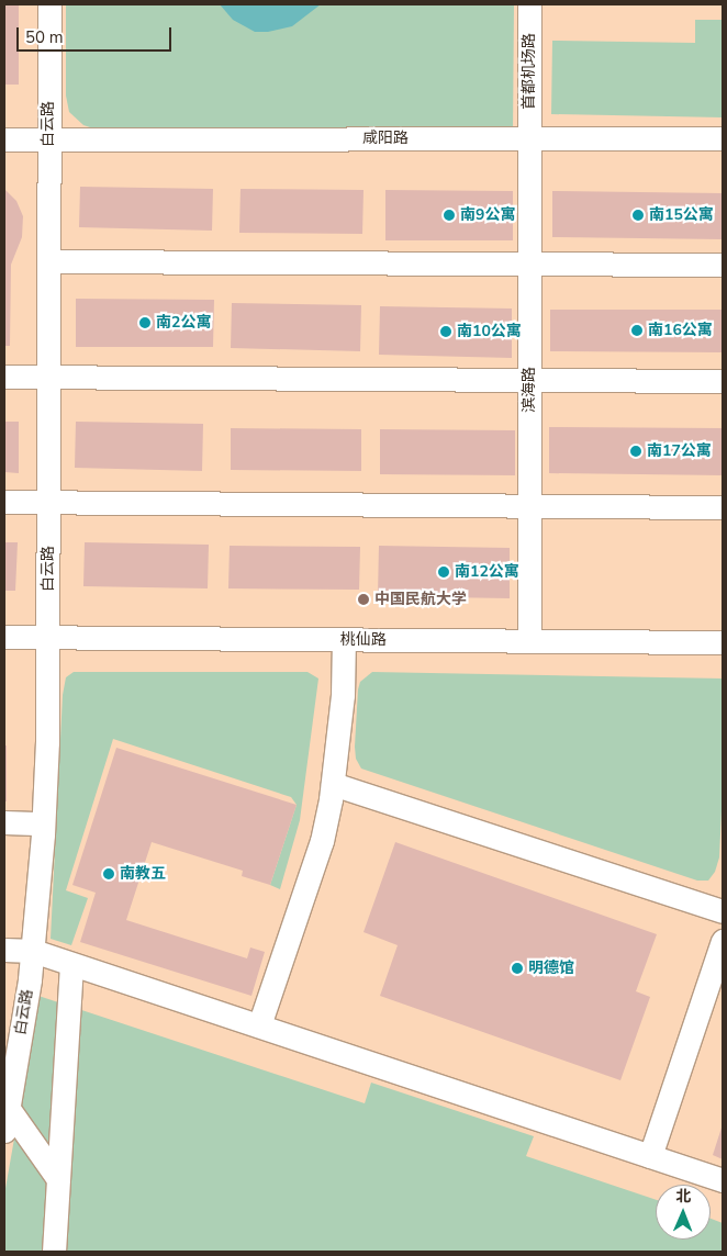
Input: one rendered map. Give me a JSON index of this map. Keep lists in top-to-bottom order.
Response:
{
  "streets": {
    "street": [
      "首都机场路",
      "白云路",
      "咸阳路",
      "滨海路",
      "桃仙路"
    ]
  },
  "crossings": [
    ["首都机场路", "咸阳路"],
    ["首都机场路", "滨海路"],
    ["白云路", "咸阳路"],
    ["白云路", "桃仙路"],
    ["咸阳路", "滨海路"],
    ["滨海路", "桃仙路"]
  ],
  "places": [
    "南9公寓",
    "南15公寓",
    "南2公寓",
    "南16公寓",
    "南10公寓",
    "南17公寓",
    "南12公寓",
    "中国民航大学",
    "南教五",
    "明德馆"
  ],
  "scale_bar": "50 m",
  "north": "top"
}
